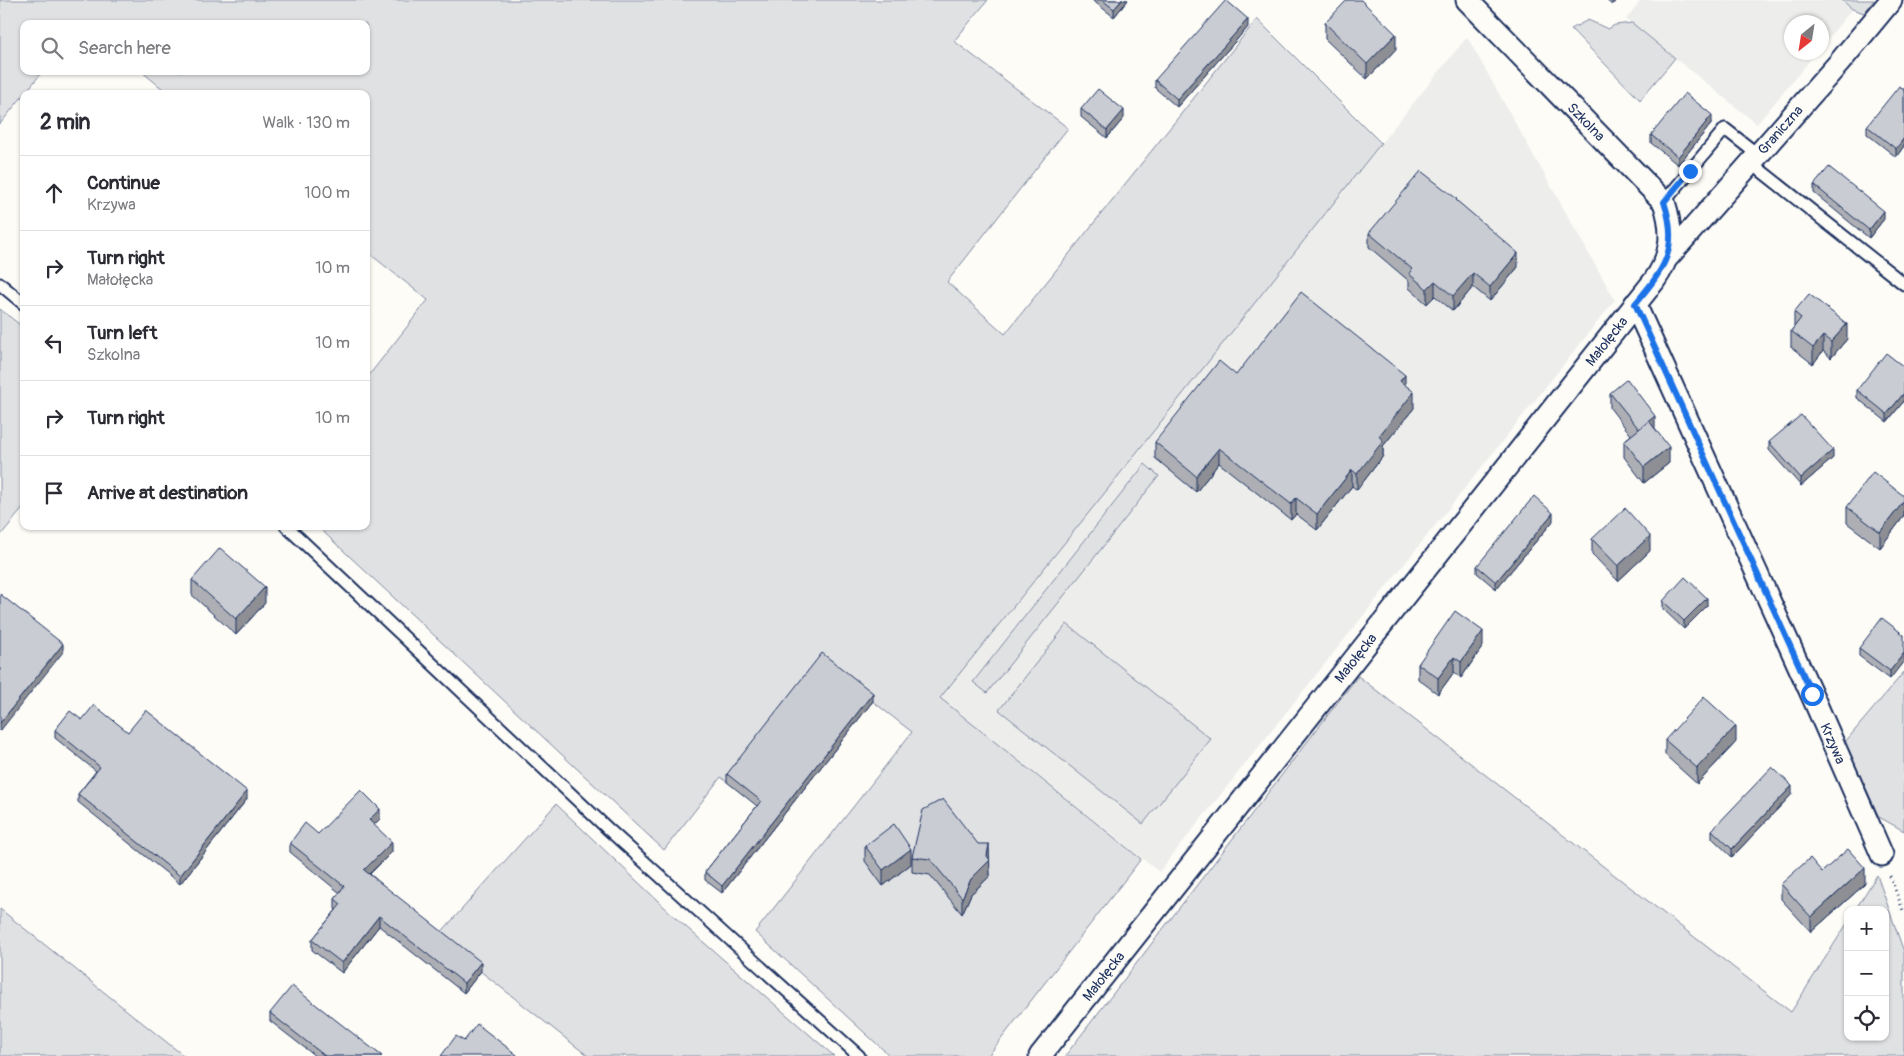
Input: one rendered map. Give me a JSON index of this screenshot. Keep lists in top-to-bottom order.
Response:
{
  "streets": {
    "street": [
      "Szkolna",
      "Graniczna",
      "Małołęcka",
      "Krzywa"
    ]
  },
  "crossings": [
    ["Graniczna", "Małołęcka"],
    ["Małołęcka", "Krzywa"]
  ],
  "north": "bottom left",
  "page": {
    "search": "Search here",
    "heading": ["2 min", "Walk · 130 m"],
    "list": [
      ["Continue", "Krzywa", "100 m"],
      ["Turn right", "Małołęcka", "10 m"],
      ["Turn left", "Szkolna", "10 m"],
      ["Turn right", "10 m"],
      "Arrive at destination"
    ],
    "map_buttons": ["+", "−"]
  }
}
